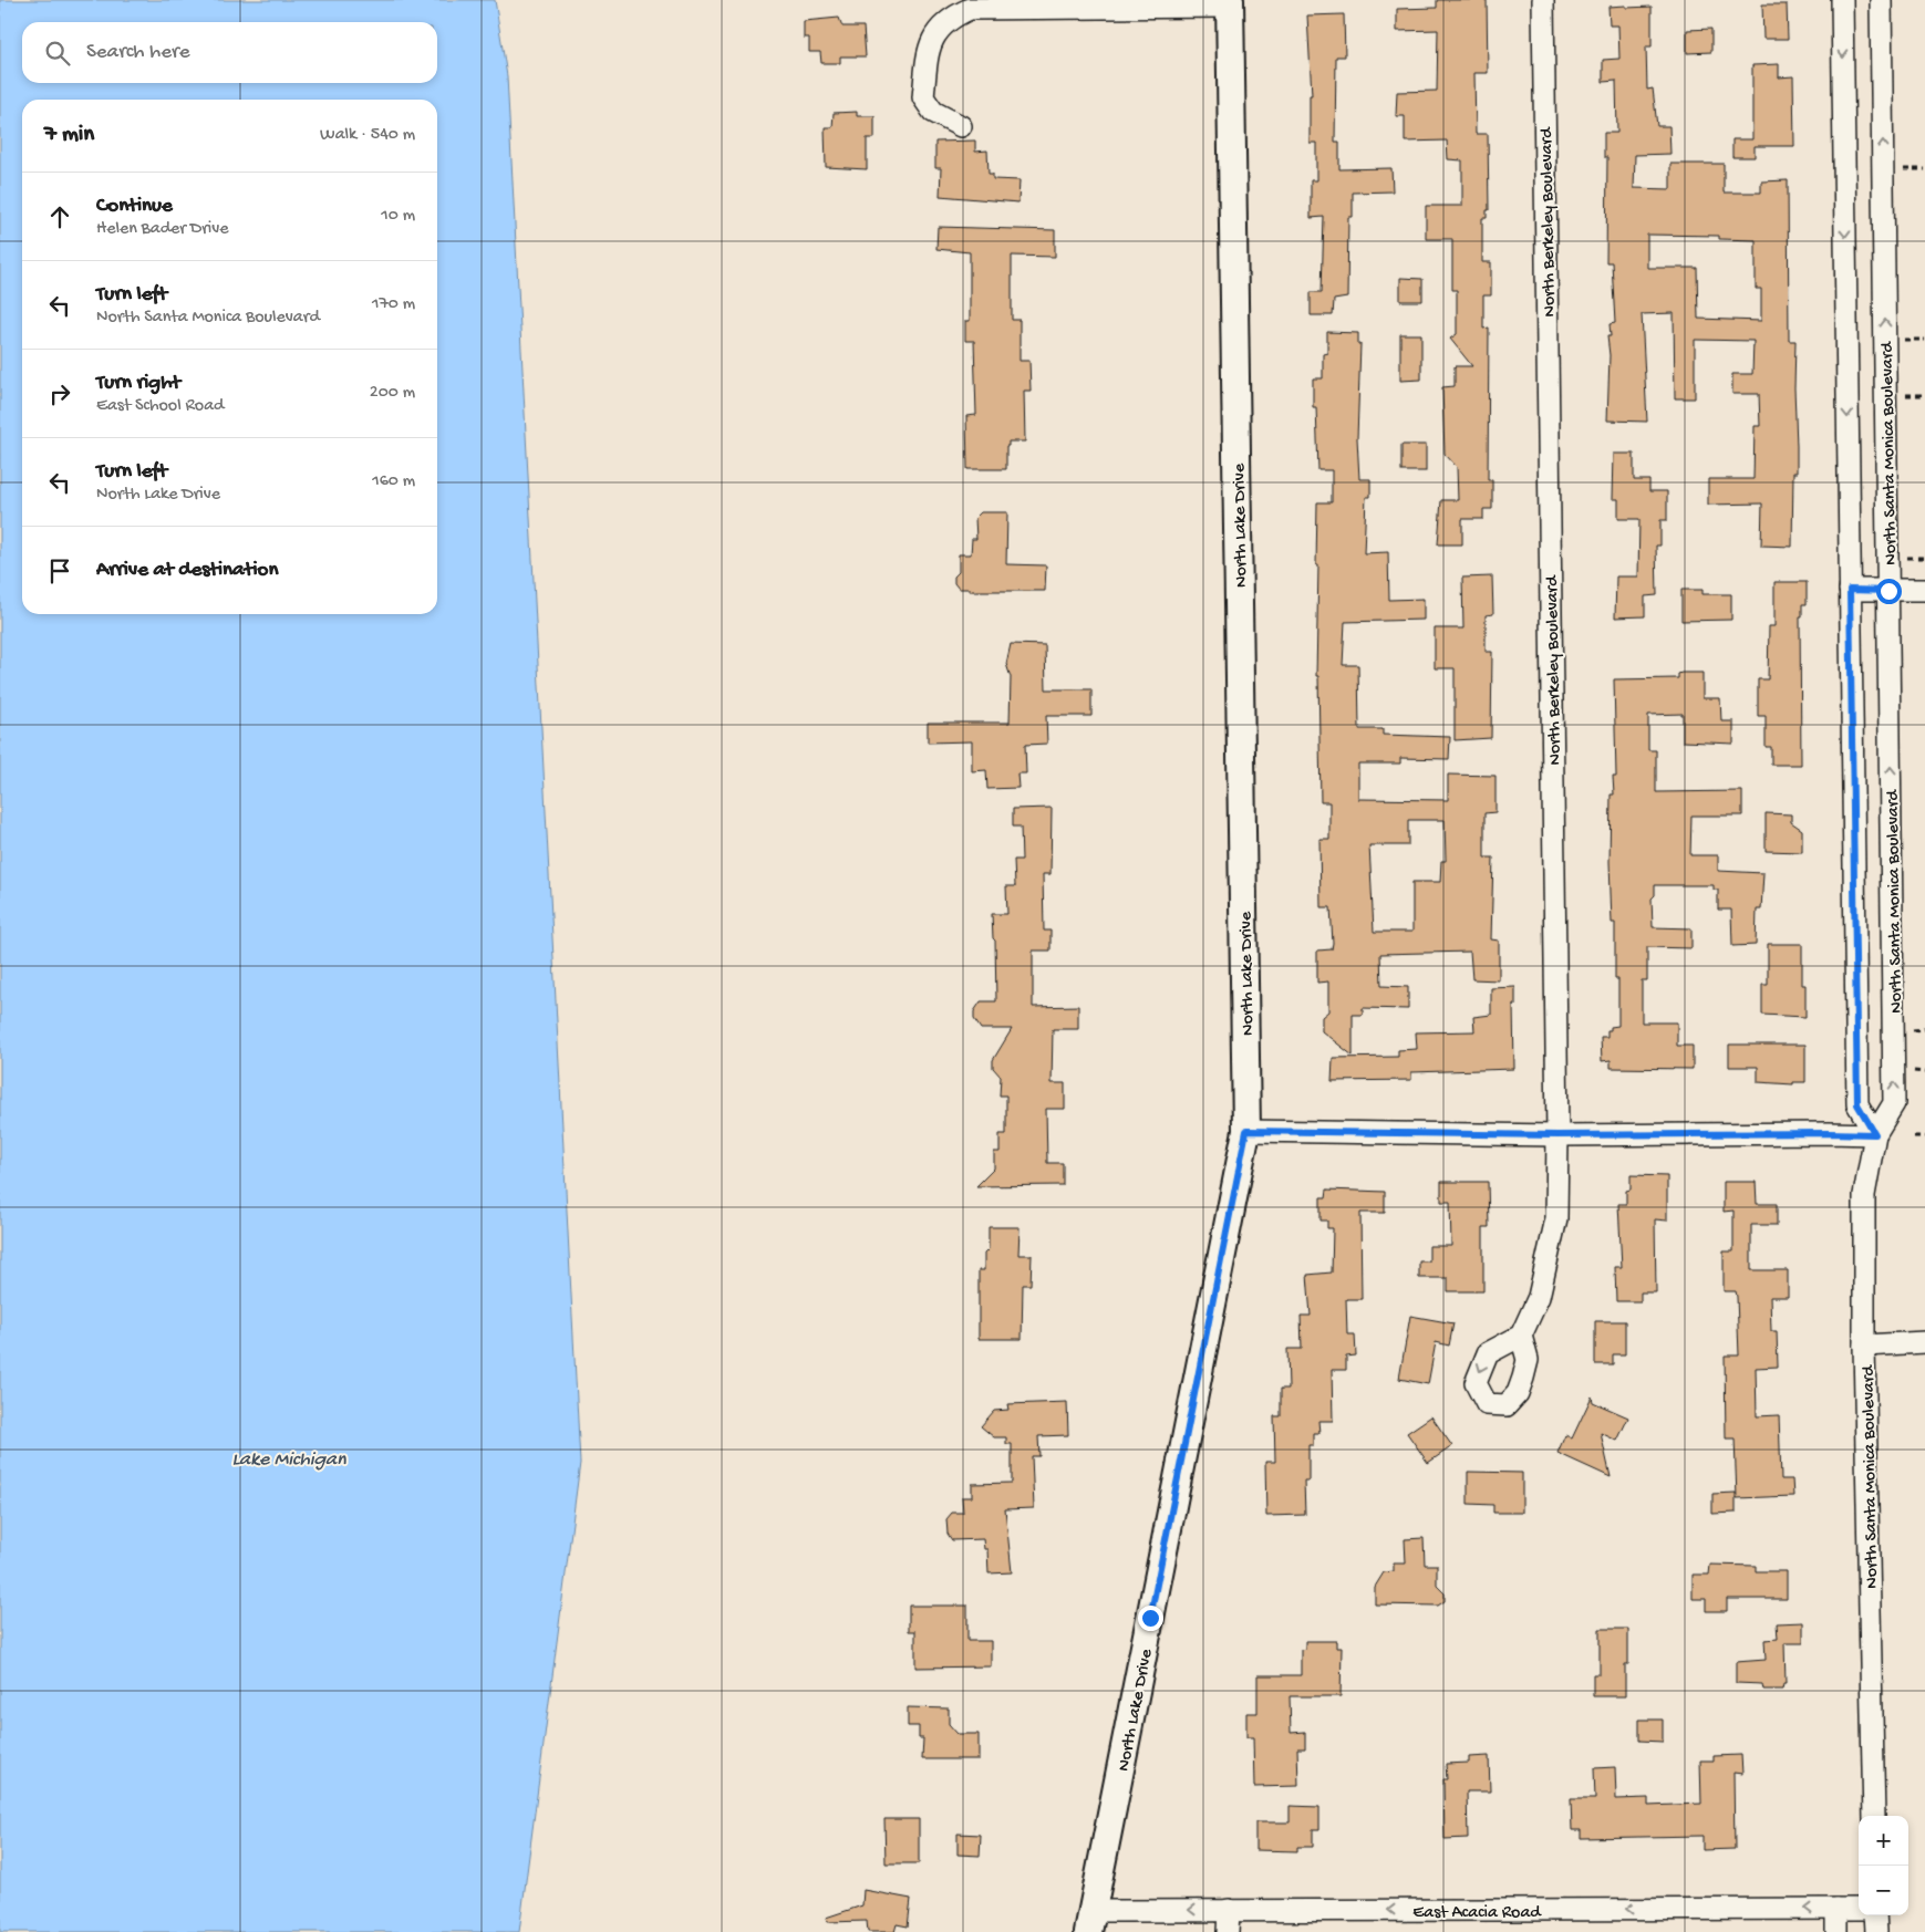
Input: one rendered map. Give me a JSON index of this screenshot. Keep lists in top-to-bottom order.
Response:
{
  "streets": {
    "main road": ["North Lake Drive"],
    "street": ["North Berkeley Boulevard", "North Santa Monica Boulevard", "East Acacia Road"]
  },
  "crossings": [
    ["North Lake Drive", "East Acacia Road"]
  ],
  "one_way": ["East Acacia Road"],
  "water": ["Lake Michigan"],
  "page": {
    "search": "Search here",
    "heading": ["7 min", "Walk · 540 m"],
    "list": [
      ["Continue", "Helen Bader Drive", "10 m"],
      ["Turn left", "North Santa Monica Boulevard", "170 m"],
      ["Turn right", "East School Road", "200 m"],
      ["Turn left", "North Lake Drive", "160 m"],
      "Arrive at destination"
    ],
    "map_buttons": ["+", "−"]
  }
}
